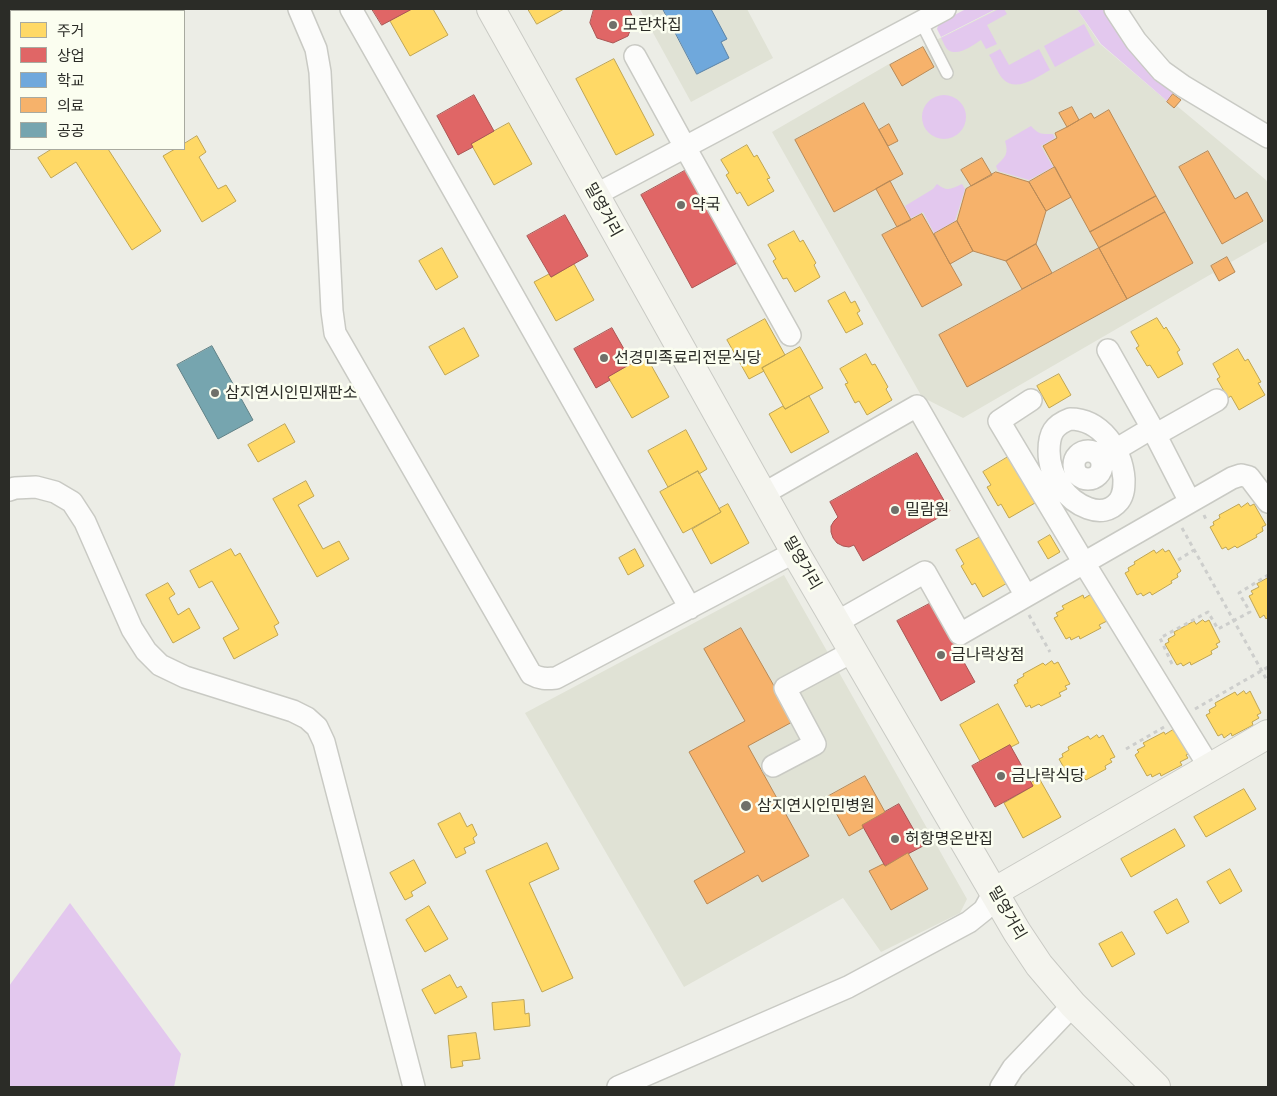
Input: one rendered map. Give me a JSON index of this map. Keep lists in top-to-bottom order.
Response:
{
  "streets": {
    "main road": ["밀영거리"]
  },
  "places": [
    "모란차집",
    "약국",
    "선경민족료리전문식당",
    "삼지연시인민재판소",
    "밀람원",
    "금나락상점",
    "금나락식당",
    "삼지연시인민병원",
    "허항명온반집"
  ],
  "legend": [
    "주거",
    "상업",
    "학교",
    "의료",
    "공공"
  ]
}
